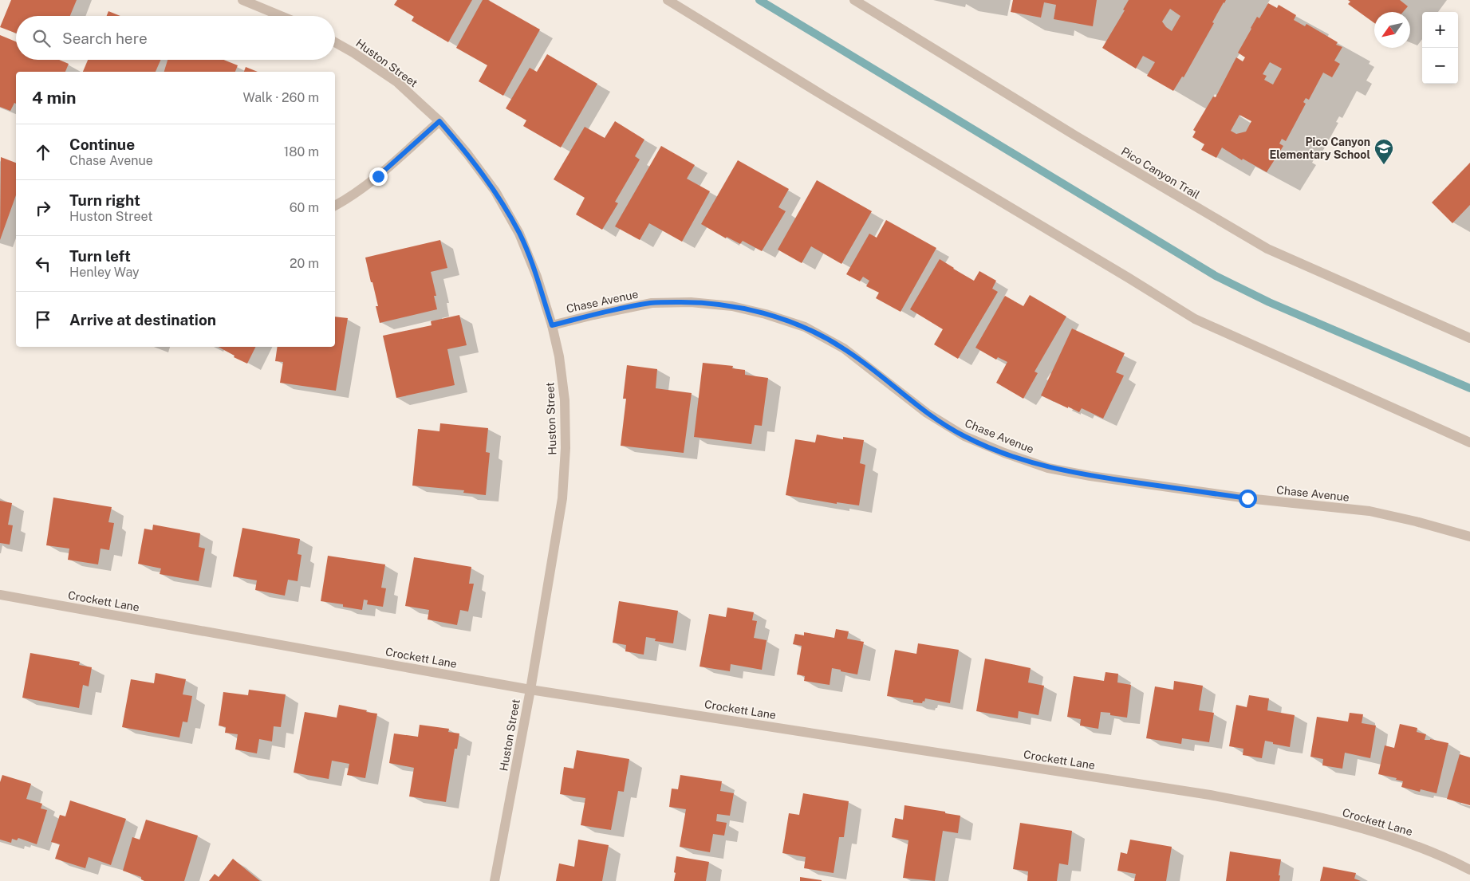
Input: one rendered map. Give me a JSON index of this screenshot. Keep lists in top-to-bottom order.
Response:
{
  "streets": {
    "street": [
      "Huston Street",
      "Pico Canyon Trail",
      "Chase Avenue",
      "Crockett Lane"
    ]
  },
  "crossings": [
    ["Huston Street", "Chase Avenue"],
    ["Huston Street", "Crockett Lane"]
  ],
  "places": {
    "school or university": ["Pico Canyon Elementary School"]
  },
  "north": "bottom left",
  "page": {
    "map_buttons": ["+", "−"],
    "search": "Search here",
    "heading": ["4 min", "Walk · 260 m"],
    "list": [
      ["Continue", "Chase Avenue", "180 m"],
      ["Turn right", "Huston Street", "60 m"],
      ["Turn left", "Henley Way", "20 m"],
      "Arrive at destination"
    ]
  }
}
